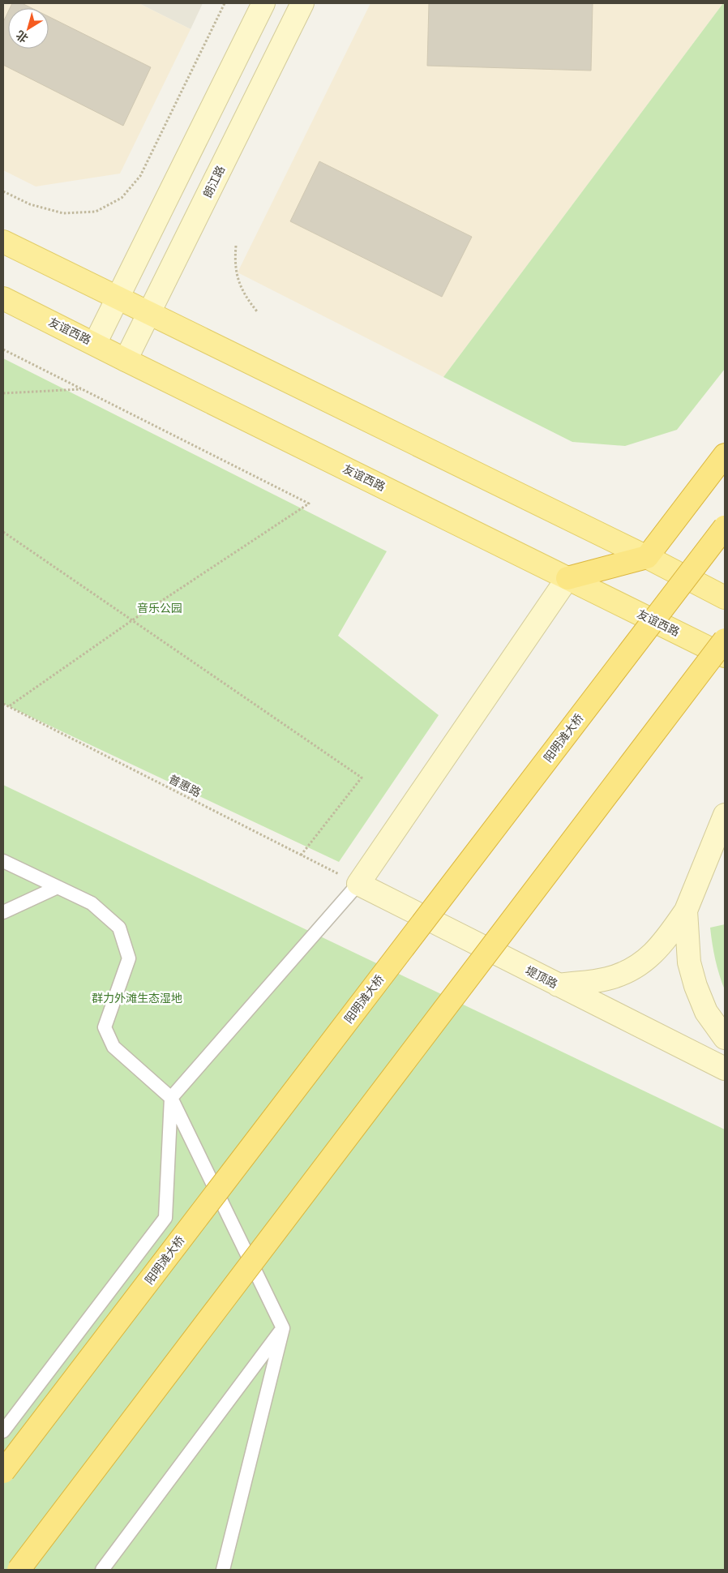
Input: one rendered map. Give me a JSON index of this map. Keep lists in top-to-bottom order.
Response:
{
  "streets": {
    "highway": ["阳明滩大桥"],
    "main road": ["朗江路", "友谊西路", "堤顶路"],
    "path": ["普惠路"]
  },
  "crossings": [
    ["朗江路", "友谊西路"],
    ["普惠路", "堤顶路"]
  ],
  "parks": ["音乐公园", "群力外滩生态湿地"],
  "north": "bottom left"
}
